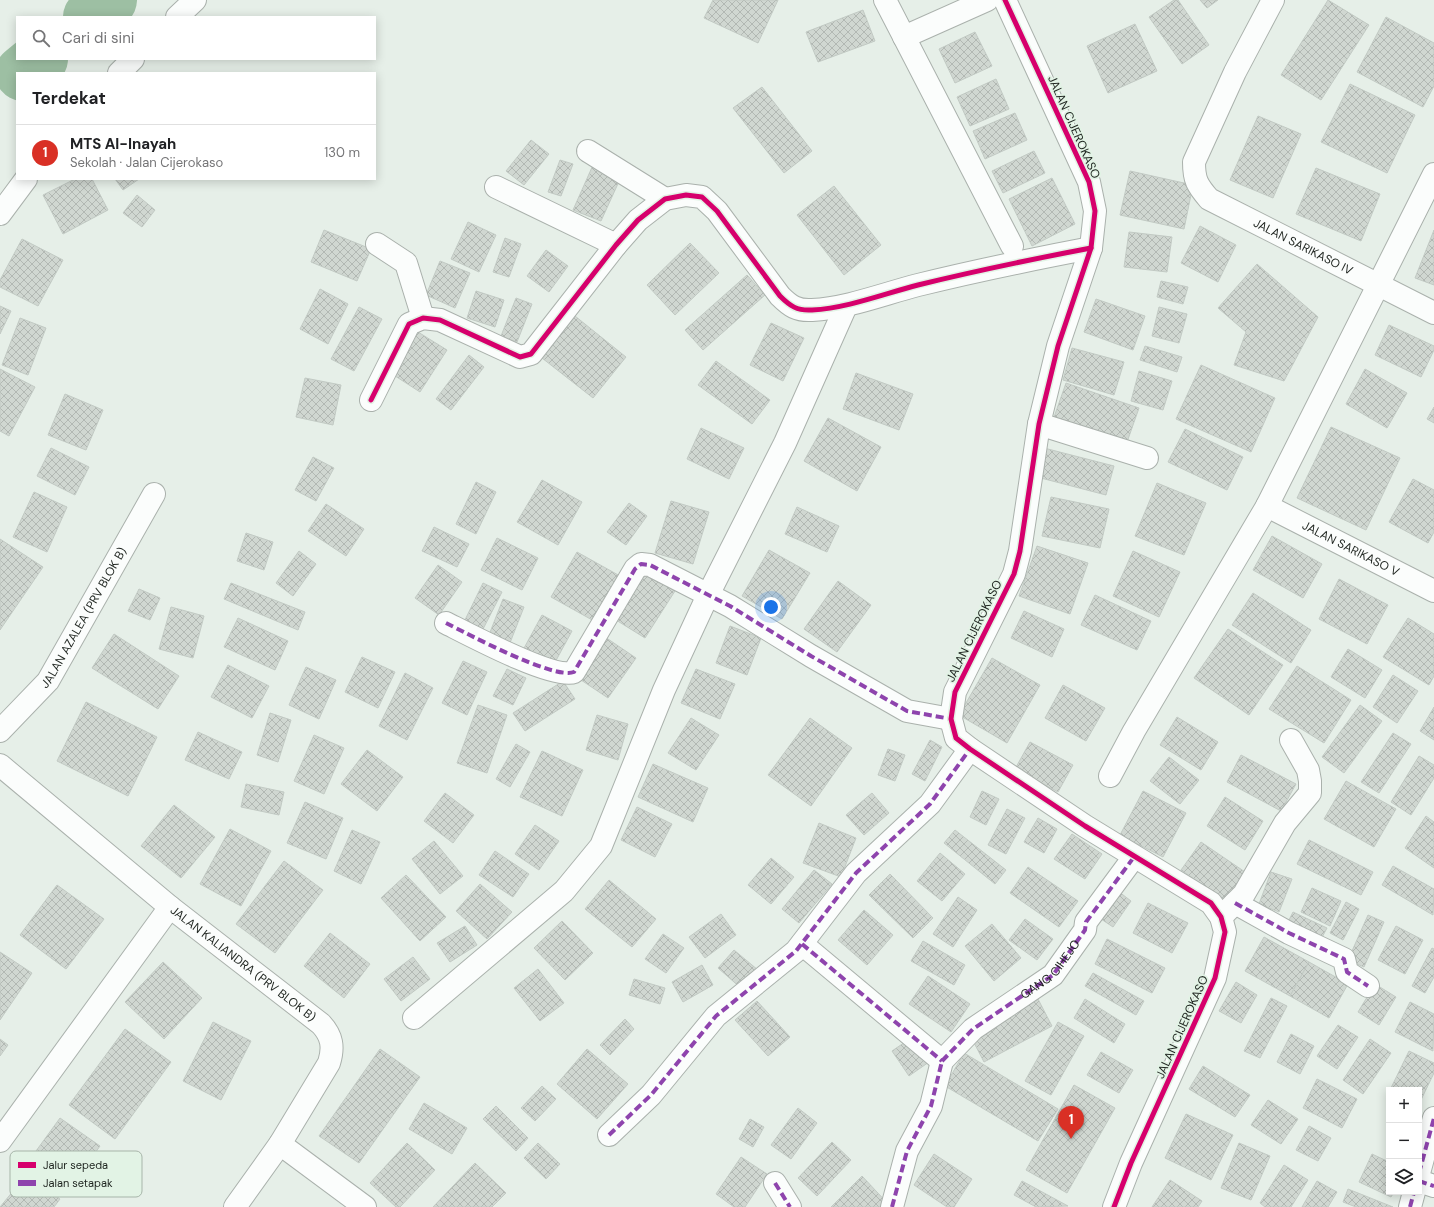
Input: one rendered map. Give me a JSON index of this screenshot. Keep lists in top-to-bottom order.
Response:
{
  "streets": {
    "street": [
      "JALAN CIJEROKASO",
      "JALAN SARIKASO IV",
      "JALAN SARIKASO V",
      "JALAN AZALEA (PRV BLOK B)",
      "JALAN KALIANDRA (PRV BLOK B)",
      "GANG CIHEJO"
    ]
  },
  "crossings": [
    ["JALAN CIJEROKASO", "GANG CIHEJO"]
  ],
  "legend": ["Jalur sepeda", "Jalan setapak"],
  "page": {
    "search": "Cari di sini",
    "heading": "Terdekat",
    "list": [
      {
        "mark": "1",
        "name": "MTS Al-Inayah",
        "note": "Sekolah · Jalan Cijerokaso",
        "value": "130 m"
      }
    ],
    "map_buttons": ["+", "−"],
    "pins": "1"
  }
}
